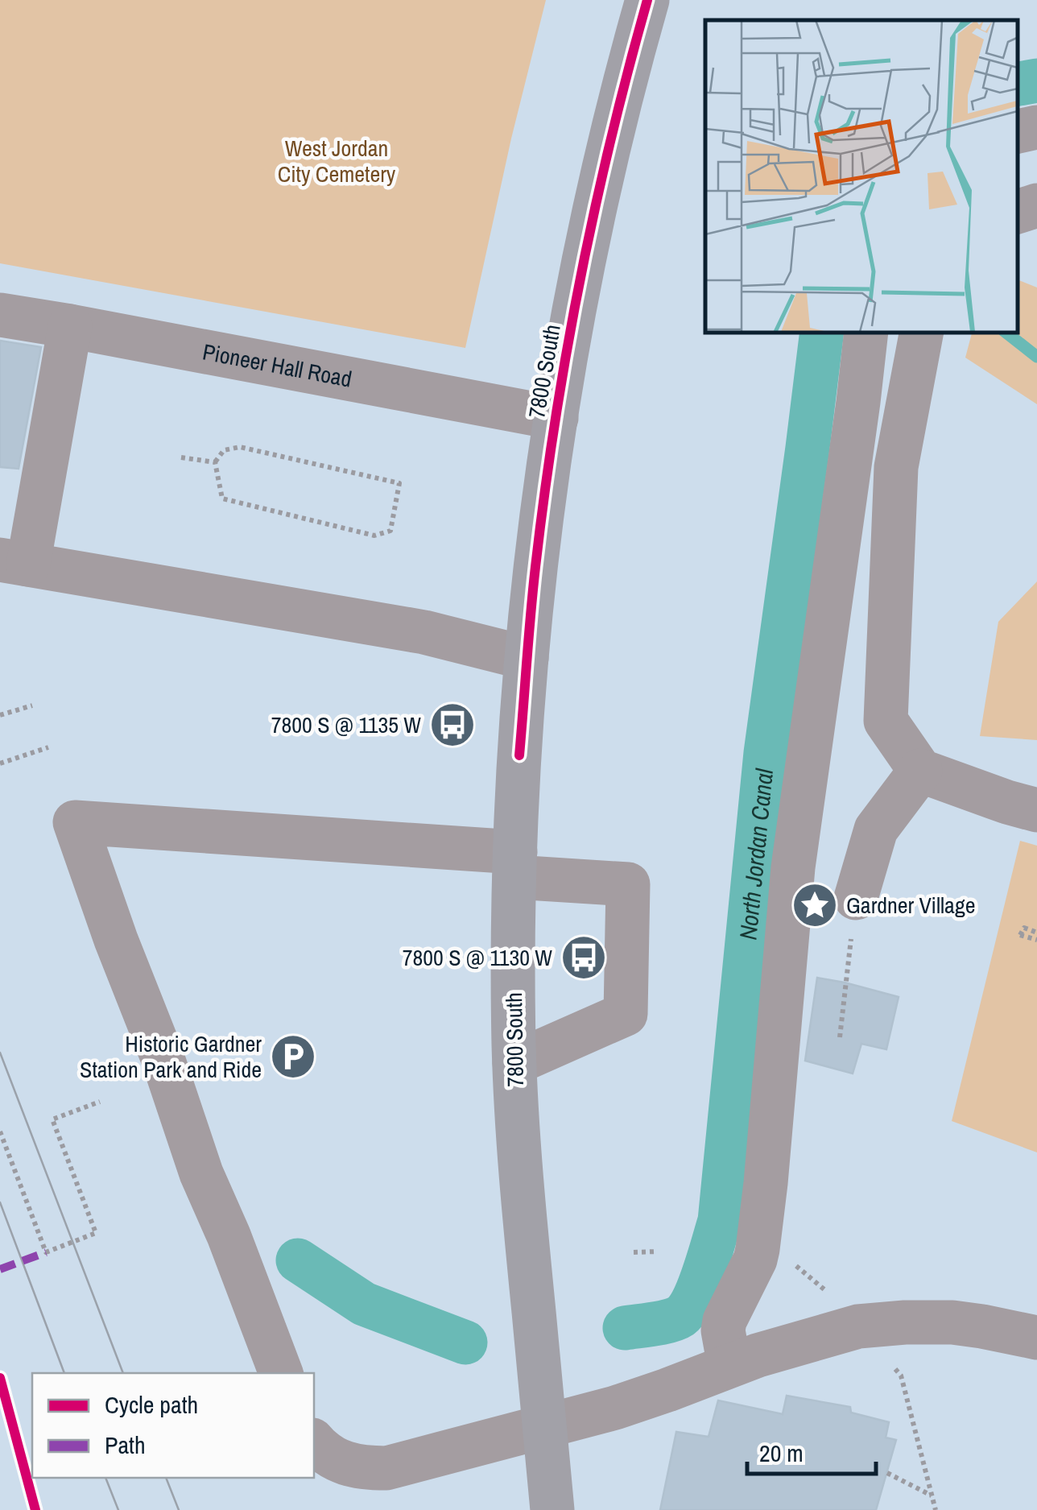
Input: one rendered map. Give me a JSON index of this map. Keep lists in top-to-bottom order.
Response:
{
  "streets": {
    "main road": ["7800 South"],
    "lane": ["Pioneer Hall Road"]
  },
  "crossings": [
    ["Pioneer Hall Road", "7800 South"]
  ],
  "water": ["North Jordan Canal"],
  "parks": ["West Jordan City Cemetery"],
  "places": {
    "bus stop": ["7800 S @ 1135 W", "7800 S @ 1130 W"],
    "place": ["Gardner Village"],
    "parking": ["Historic Gardner Station Park and Ride"]
  },
  "legend": ["Cycle path", "Path"],
  "scale_bar": "20 m"
}
